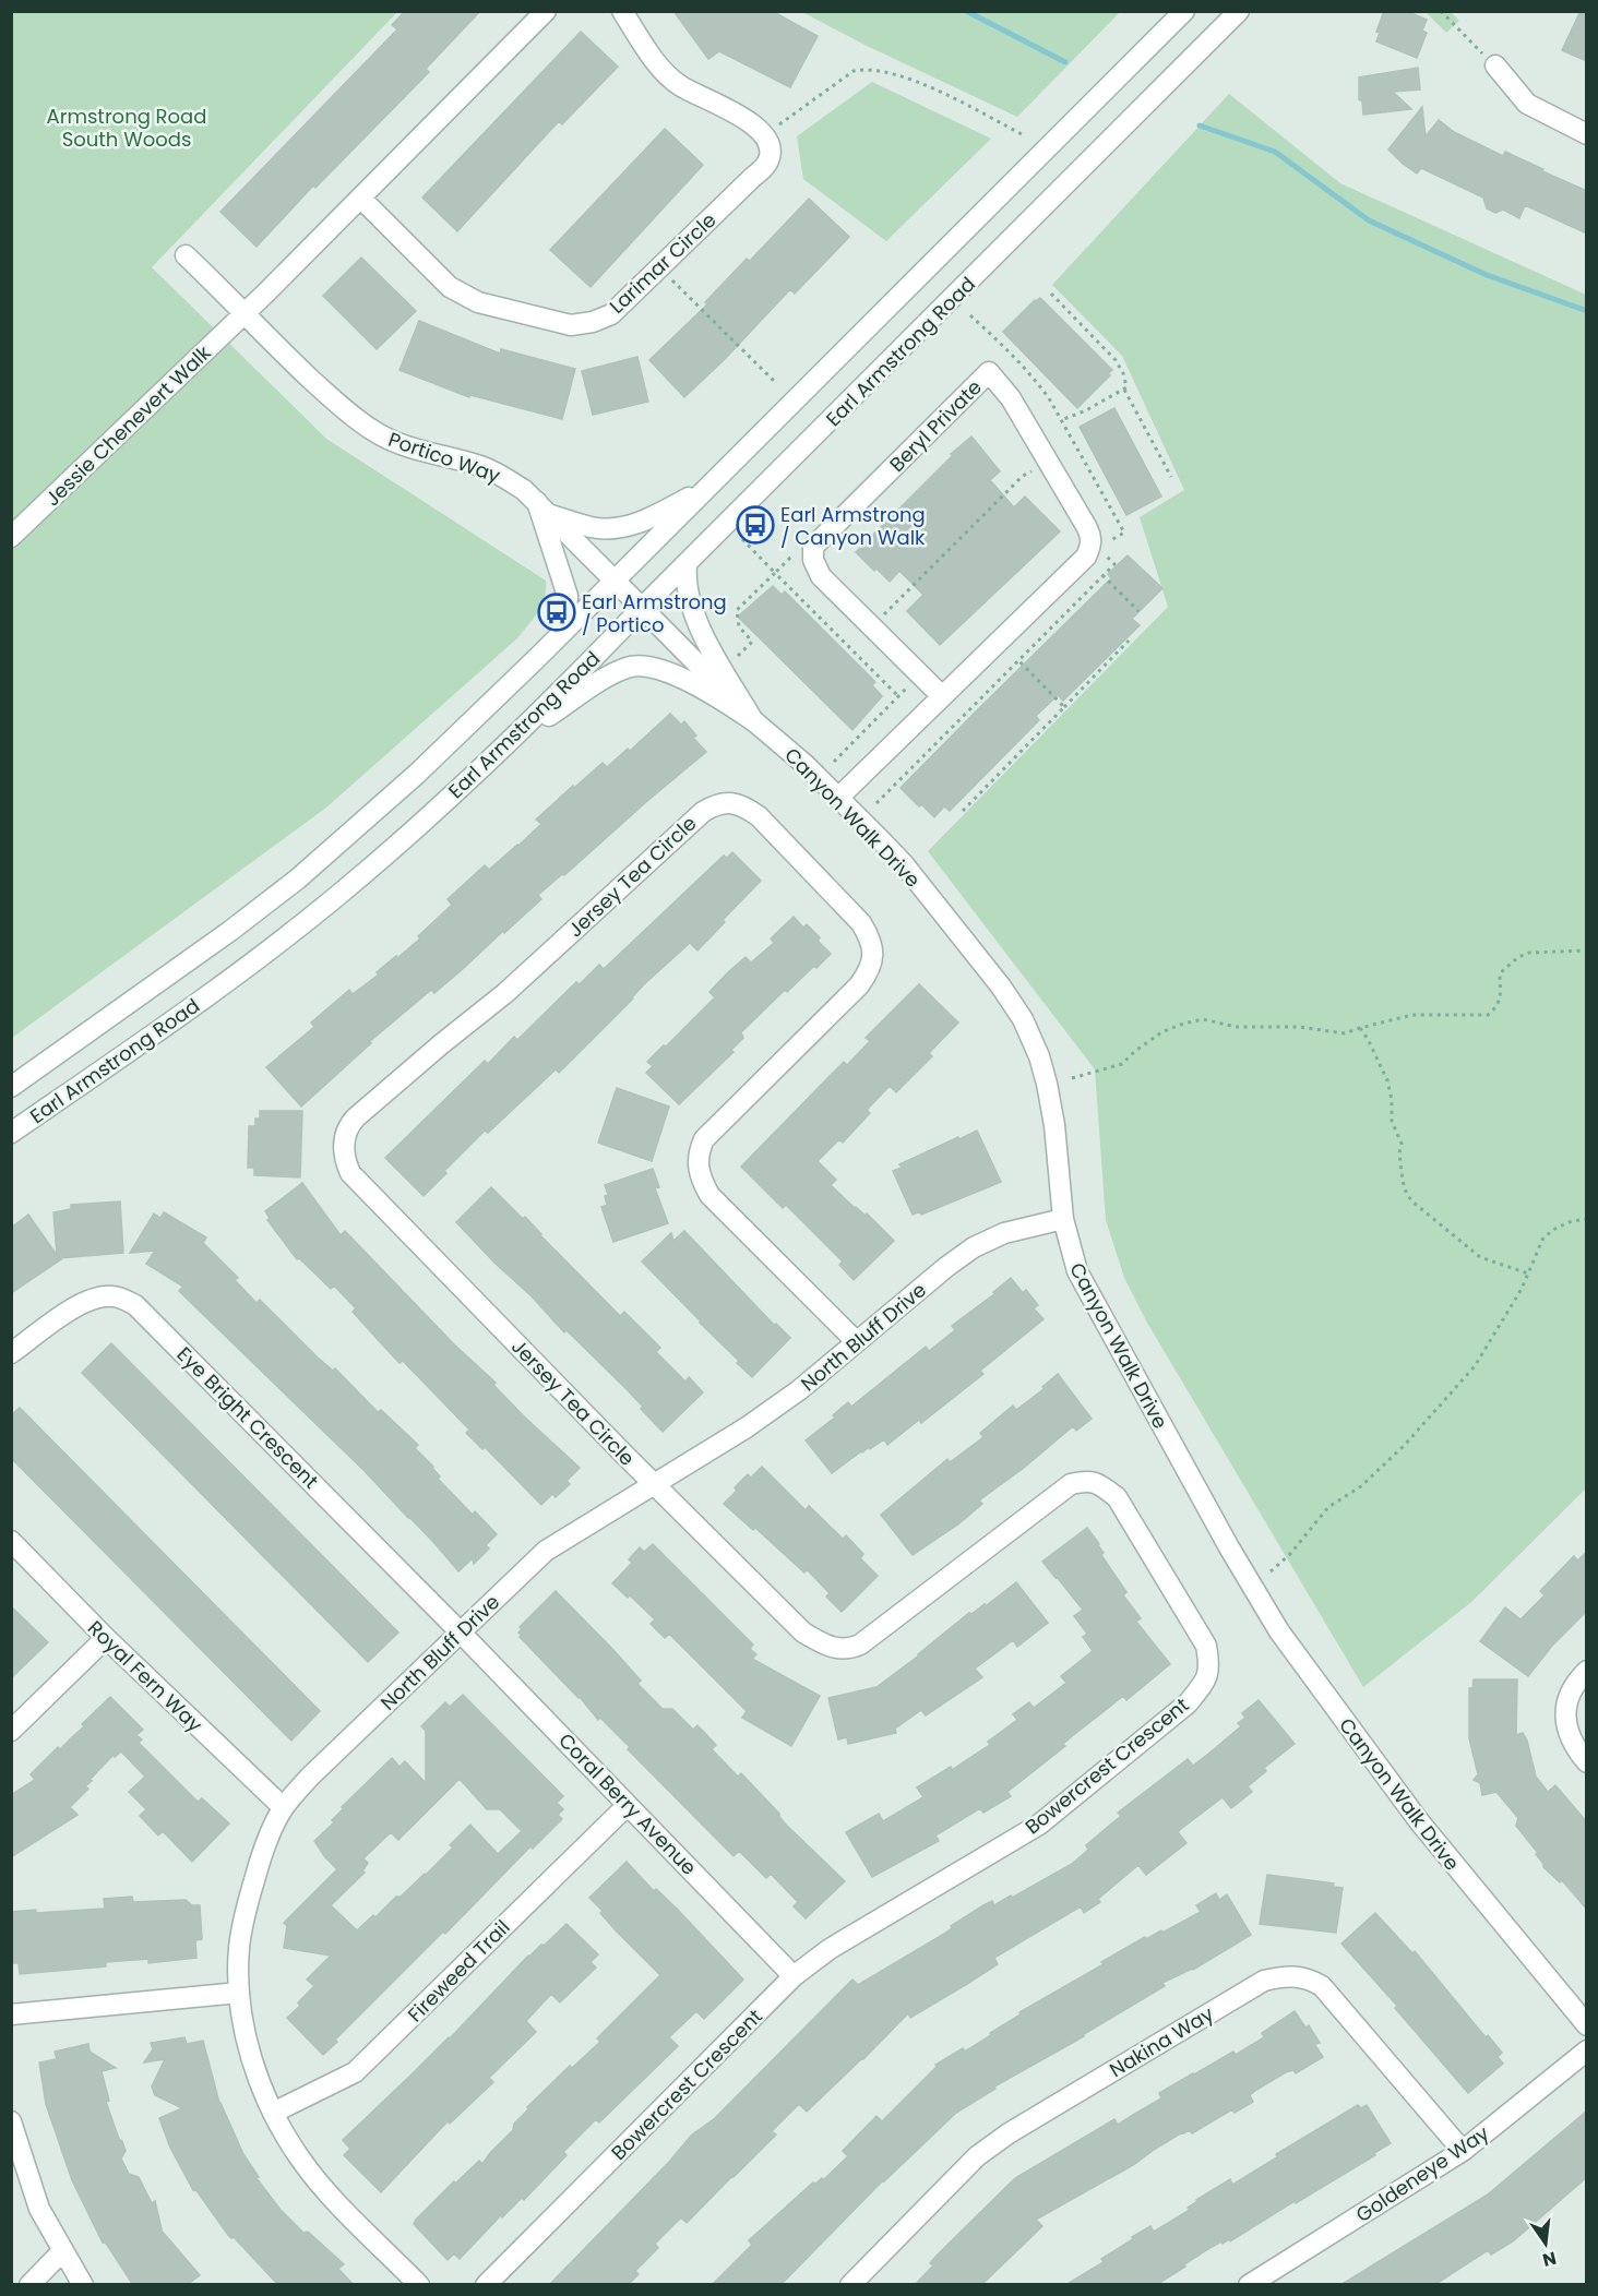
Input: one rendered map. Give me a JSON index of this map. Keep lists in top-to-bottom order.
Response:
{
  "streets": {
    "street": [
      "Larimar Circle",
      "Earl Armstrong Road",
      "Jessie Chenevert Walk",
      "Beryl Private",
      "Portico Way",
      "Canyon Walk Drive",
      "Jersey Tea Circle",
      "North Bluff Drive",
      "Eye Bright Crescent",
      "Royal Fern Way",
      "Bowercrest Crescent",
      "Coral Berry Avenue",
      "Fireweed Trail",
      "Nakina Way",
      "Goldeneye Way"
    ]
  },
  "crossings": [
    ["Earl Armstrong Road", "Portico Way"],
    ["Earl Armstrong Road", "Canyon Walk Drive"],
    ["Jessie Chenevert Walk", "Portico Way"],
    ["Portico Way", "Canyon Walk Drive"],
    ["Canyon Walk Drive", "North Bluff Drive"],
    ["Jersey Tea Circle", "North Bluff Drive"],
    ["Jersey Tea Circle", "Bowercrest Crescent"],
    ["North Bluff Drive", "Eye Bright Crescent"],
    ["North Bluff Drive", "Royal Fern Way"],
    ["North Bluff Drive", "Bowercrest Crescent"],
    ["North Bluff Drive", "Coral Berry Avenue"],
    ["North Bluff Drive", "Fireweed Trail"],
    ["Eye Bright Crescent", "Coral Berry Avenue"],
    ["Bowercrest Crescent", "Coral Berry Avenue"],
    ["Coral Berry Avenue", "Fireweed Trail"],
    ["Nakina Way", "Goldeneye Way"]
  ],
  "parks": ["Armstrong Road South Woods"],
  "places": {
    "bus stop": ["Earl Armstrong / Canyon Walk", "Earl Armstrong / Portico"]
  },
  "north": "bottom"
}
